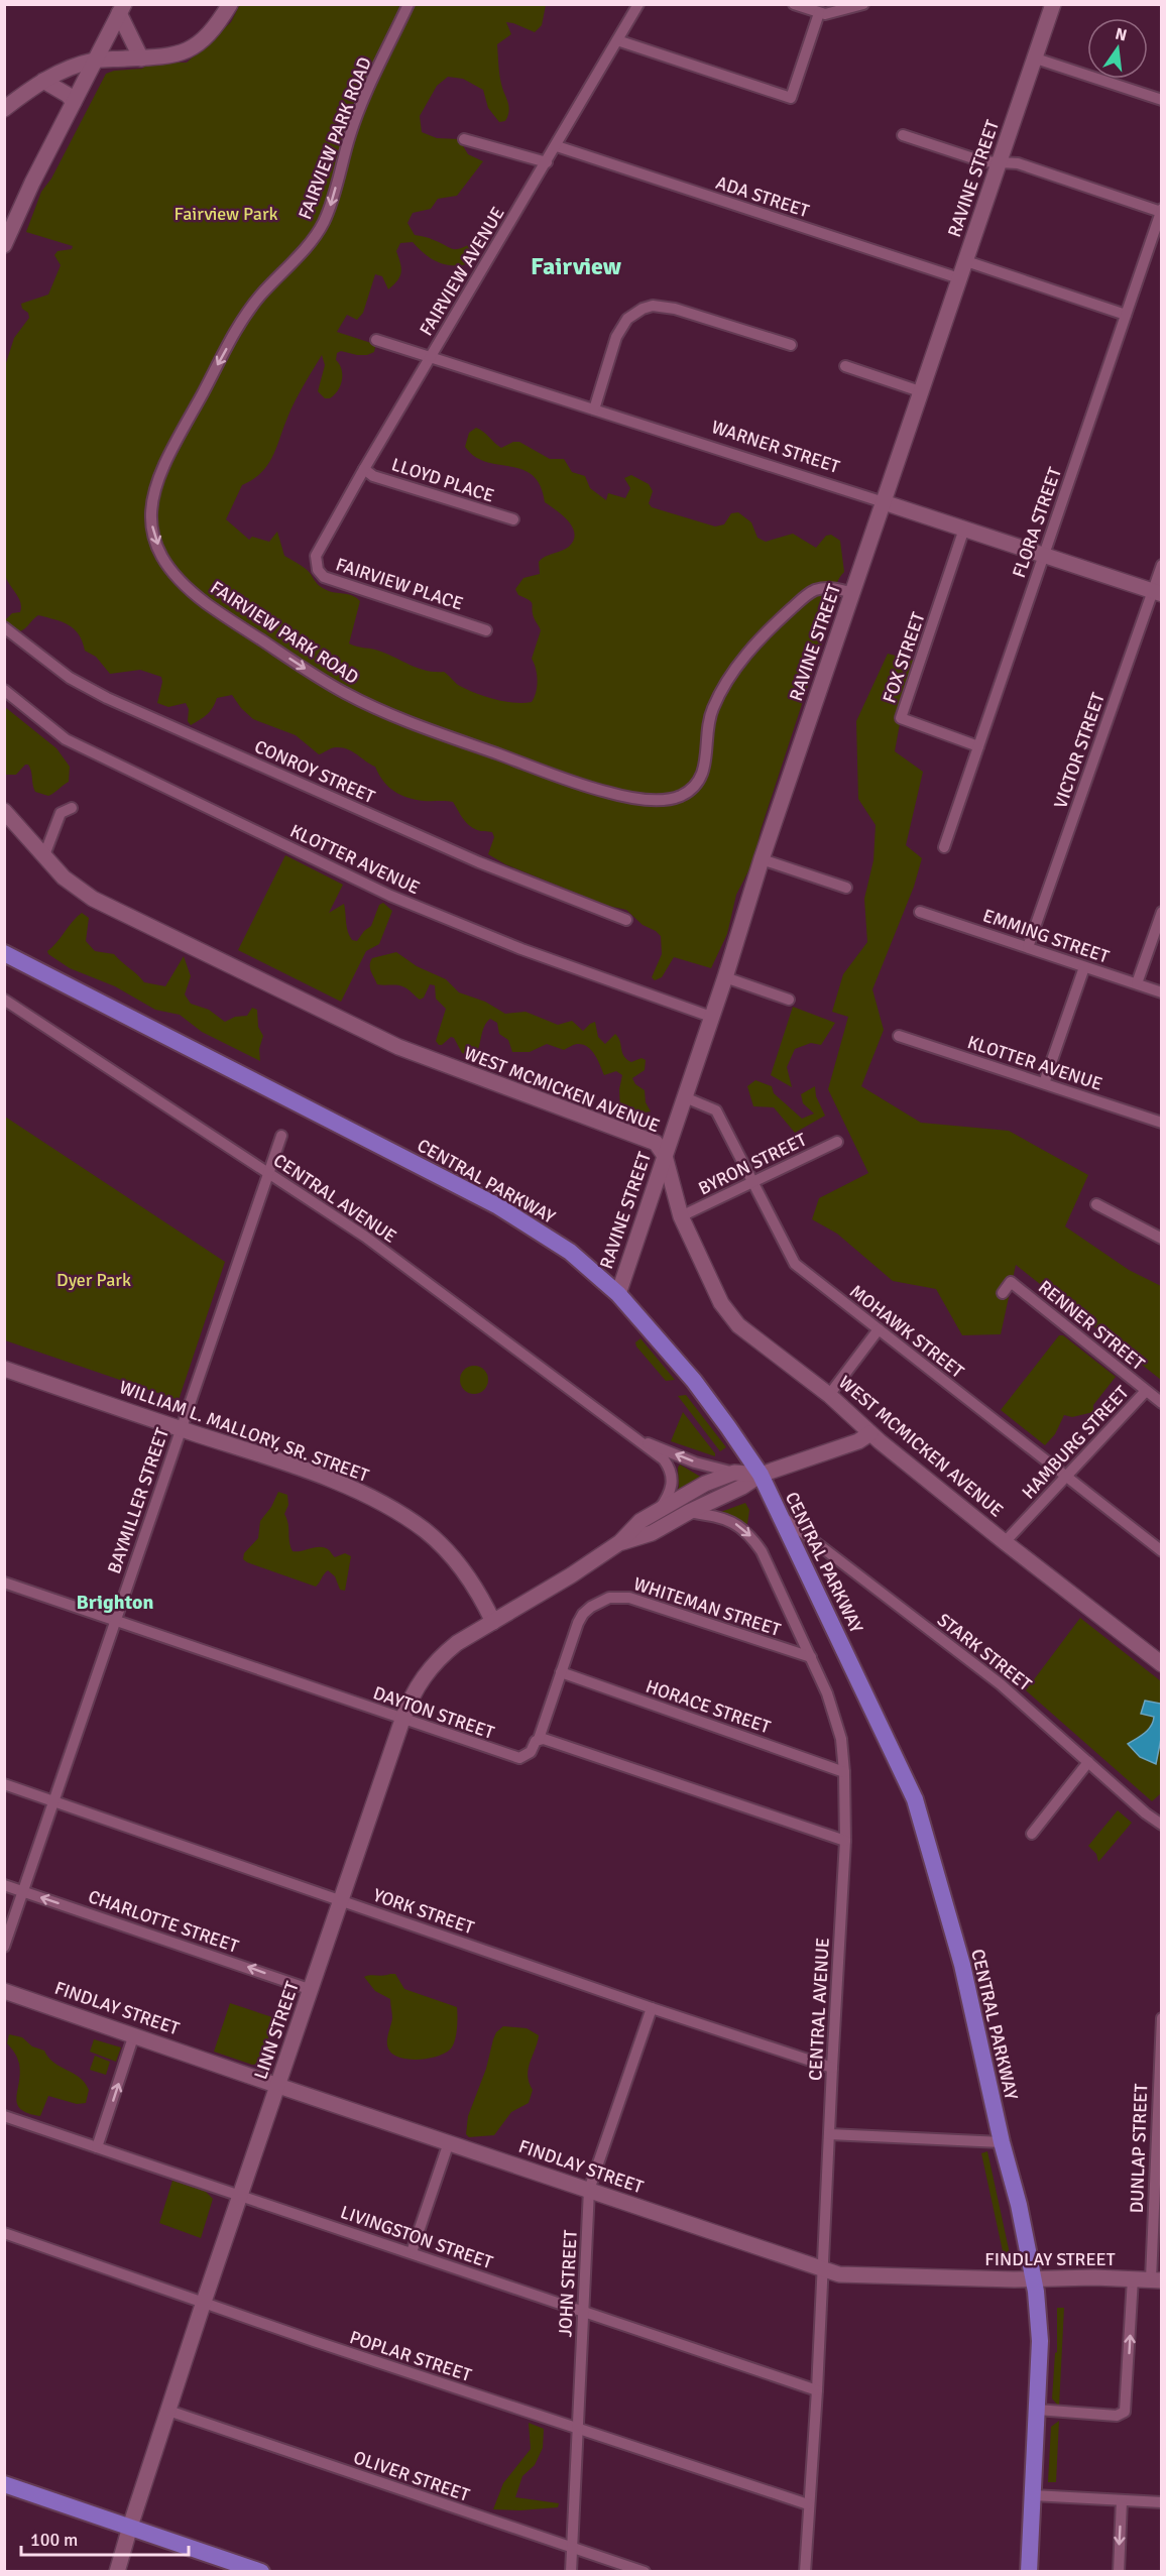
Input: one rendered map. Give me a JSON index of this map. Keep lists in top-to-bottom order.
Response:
{
  "streets": {
    "main road": ["CENTRAL PARKWAY"],
    "street": [
      "FAIRVIEW PARK ROAD",
      "RAVINE STREET",
      "ADA STREET",
      "FAIRVIEW AVENUE",
      "WARNER STREET",
      "LLOYD PLACE",
      "FLORA STREET",
      "FAIRVIEW PLACE",
      "FOX STREET",
      "VICTOR STREET",
      "CONROY STREET",
      "KLOTTER AVENUE",
      "EMMING STREET",
      "WEST MCMICKEN AVENUE",
      "BYRON STREET",
      "CENTRAL AVENUE",
      "RENNER STREET",
      "MOHAWK STREET",
      "WILLIAM L. MALLORY, SR. STREET",
      "HAMBURG STREET",
      "BAYMILLER STREET",
      "WHITEMAN STREET",
      "STARK STREET",
      "HORACE STREET",
      "DAYTON STREET",
      "YORK STREET",
      "CHARLOTTE STREET",
      "FINDLAY STREET",
      "LINN STREET",
      "DUNLAP STREET",
      "LIVINGSTON STREET",
      "JOHN STREET",
      "POPLAR STREET",
      "OLIVER STREET"
    ]
  },
  "crossings": [
    ["FAIRVIEW PARK ROAD", "RAVINE STREET"],
    ["RAVINE STREET", "ADA STREET"],
    ["RAVINE STREET", "WARNER STREET"],
    ["RAVINE STREET", "KLOTTER AVENUE"],
    ["RAVINE STREET", "WEST MCMICKEN AVENUE"],
    ["RAVINE STREET", "CENTRAL PARKWAY"],
    ["RAVINE STREET", "MOHAWK STREET"],
    ["ADA STREET", "FAIRVIEW AVENUE"],
    ["FAIRVIEW AVENUE", "WARNER STREET"],
    ["FAIRVIEW AVENUE", "LLOYD PLACE"],
    ["FAIRVIEW AVENUE", "FAIRVIEW PLACE"],
    ["WARNER STREET", "FLORA STREET"],
    ["WARNER STREET", "FOX STREET"],
    ["WARNER STREET", "VICTOR STREET"],
    ["FLORA STREET", "FOX STREET"],
    ["VICTOR STREET", "EMMING STREET"],
    ["WEST MCMICKEN AVENUE", "BYRON STREET"],
    ["WEST MCMICKEN AVENUE", "HAMBURG STREET"],
    ["BYRON STREET", "MOHAWK STREET"],
    ["CENTRAL PARKWAY", "STARK STREET"],
    ["CENTRAL PARKWAY", "FINDLAY STREET"],
    ["CENTRAL AVENUE", "BAYMILLER STREET"],
    ["CENTRAL AVENUE", "WHITEMAN STREET"],
    ["CENTRAL AVENUE", "HORACE STREET"],
    ["CENTRAL AVENUE", "YORK STREET"],
    ["CENTRAL AVENUE", "FINDLAY STREET"],
    ["CENTRAL AVENUE", "LIVINGSTON STREET"],
    ["CENTRAL AVENUE", "POPLAR STREET"],
    ["RENNER STREET", "HAMBURG STREET"],
    ["MOHAWK STREET", "HAMBURG STREET"],
    ["WILLIAM L. MALLORY, SR. STREET", "BAYMILLER STREET"],
    ["WILLIAM L. MALLORY, SR. STREET", "LINN STREET"],
    ["BAYMILLER STREET", "DAYTON STREET"],
    ["BAYMILLER STREET", "YORK STREET"],
    ["BAYMILLER STREET", "CHARLOTTE STREET"],
    ["WHITEMAN STREET", "HORACE STREET"],
    ["WHITEMAN STREET", "DAYTON STREET"],
    ["DAYTON STREET", "LINN STREET"],
    ["YORK STREET", "LINN STREET"],
    ["YORK STREET", "JOHN STREET"],
    ["CHARLOTTE STREET", "LINN STREET"],
    ["FINDLAY STREET", "LINN STREET"],
    ["FINDLAY STREET", "DUNLAP STREET"],
    ["FINDLAY STREET", "JOHN STREET"],
    ["LINN STREET", "LIVINGSTON STREET"],
    ["LINN STREET", "POPLAR STREET"],
    ["LINN STREET", "OLIVER STREET"],
    ["LIVINGSTON STREET", "JOHN STREET"],
    ["JOHN STREET", "POPLAR STREET"],
    ["JOHN STREET", "OLIVER STREET"]
  ],
  "one_way": ["CHARLOTTE STREET"],
  "districts": ["Fairview", "Brighton"],
  "parks": ["Fairview Park", "Dyer Park"],
  "scale_bar": "100 m",
  "north": "top"
}
